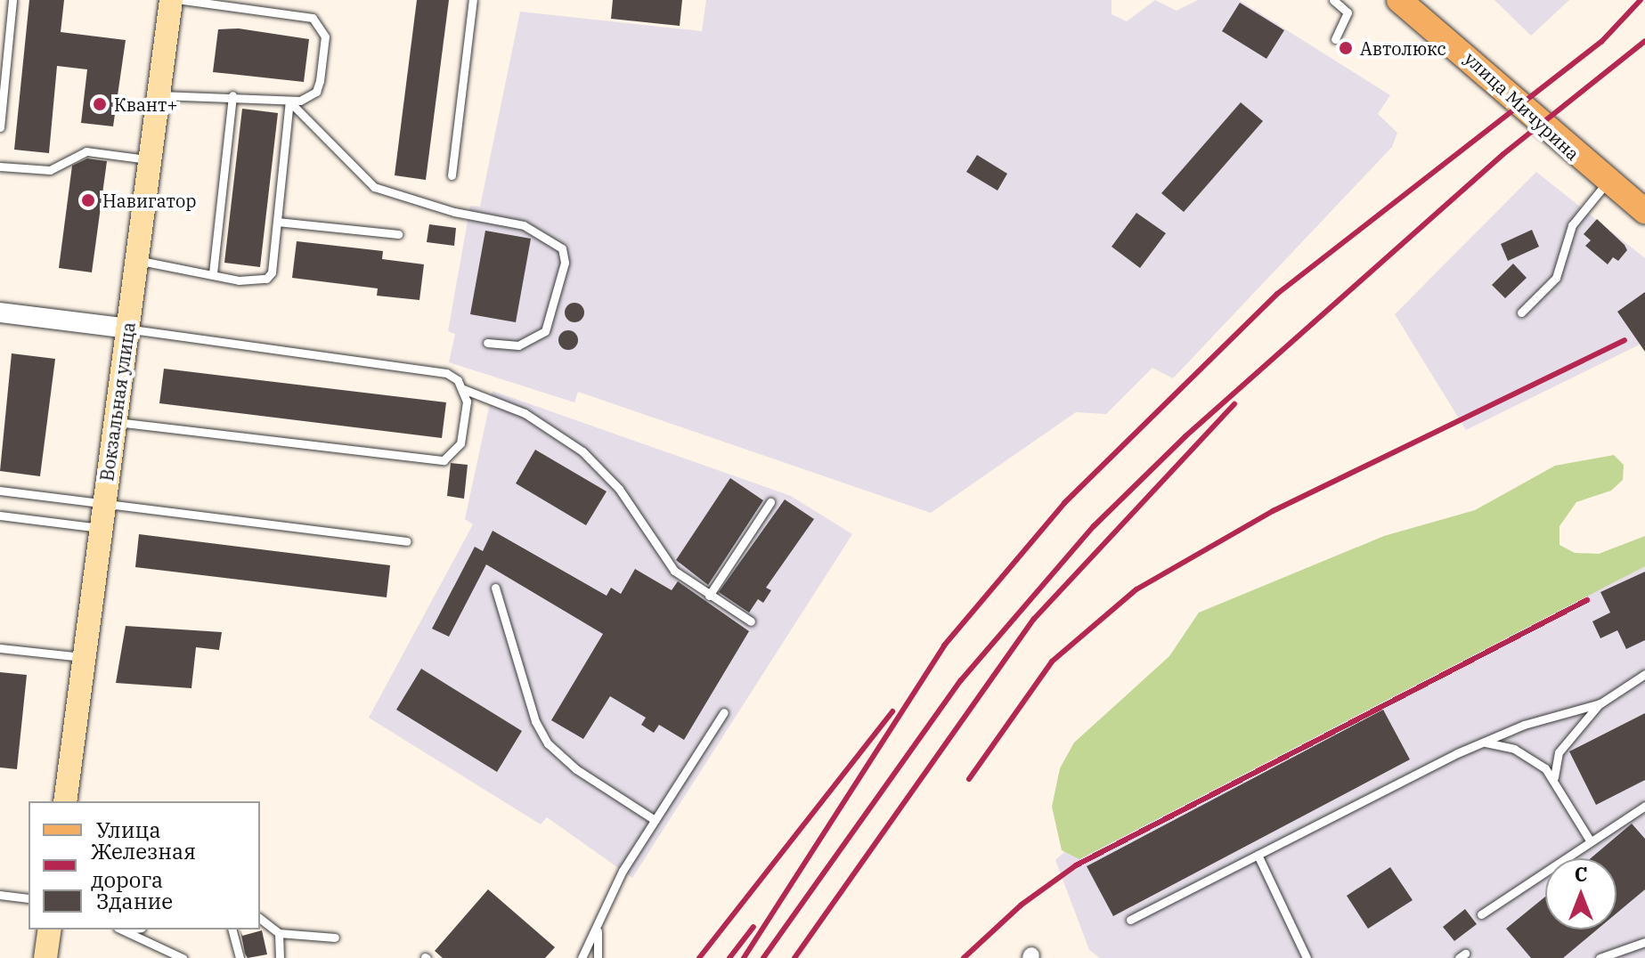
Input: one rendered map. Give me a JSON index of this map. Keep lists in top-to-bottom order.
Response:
{
  "streets": {
    "main road": ["улица Мичурина", "Вокзальная улица"]
  },
  "places": ["Автолюкс", "Квант+", "Навигатор"],
  "legend": ["Улица", "Железная дорога", "Здание"],
  "north": "top"
}
